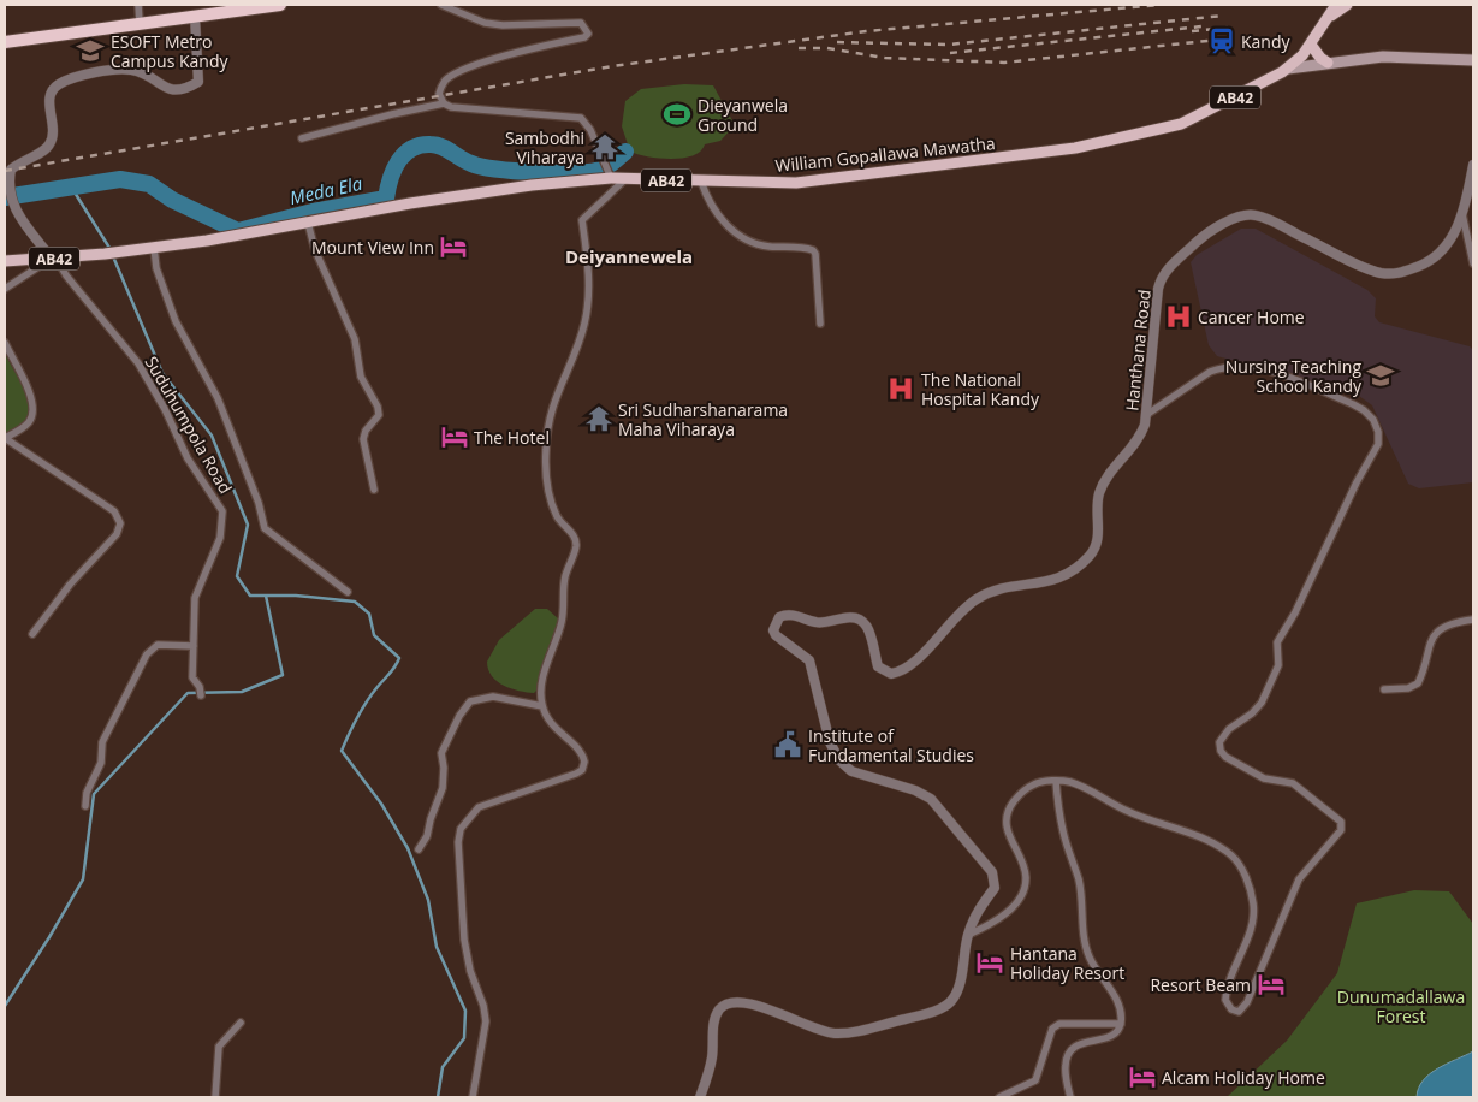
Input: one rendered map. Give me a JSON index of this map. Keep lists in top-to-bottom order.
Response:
{
  "streets": {
    "main road": ["AB42", "William Gopallawa Mawatha"],
    "street": ["Hanthana Road", "Suduhumpola Road"]
  },
  "crossings": [
    ["William Gopallawa Mawatha", "Suduhumpola Road"]
  ],
  "districts": ["Deiyannewela"],
  "water": ["Meda Ela"],
  "parks": ["Dunumadallawa Forest"],
  "places": {
    "station": ["Kandy"],
    "school or university": ["ESOFT Metro Campus Kandy", "Nursing Teaching School Kandy"],
    "sports": ["Dieyanwela Ground"],
    "temple": ["Sambodhi Viharaya", "Sri Sudharshanarama Maha Viharaya"],
    "hotel": [
      "Mount View Inn",
      "The Hotel",
      "Hantana Holiday Resort",
      "Resort Beam",
      "Alcam Holiday Home"
    ],
    "hospital": ["Cancer Home", "The National Hospital Kandy"],
    "public building": ["Institute of Fundamental Studies"]
  }
}
